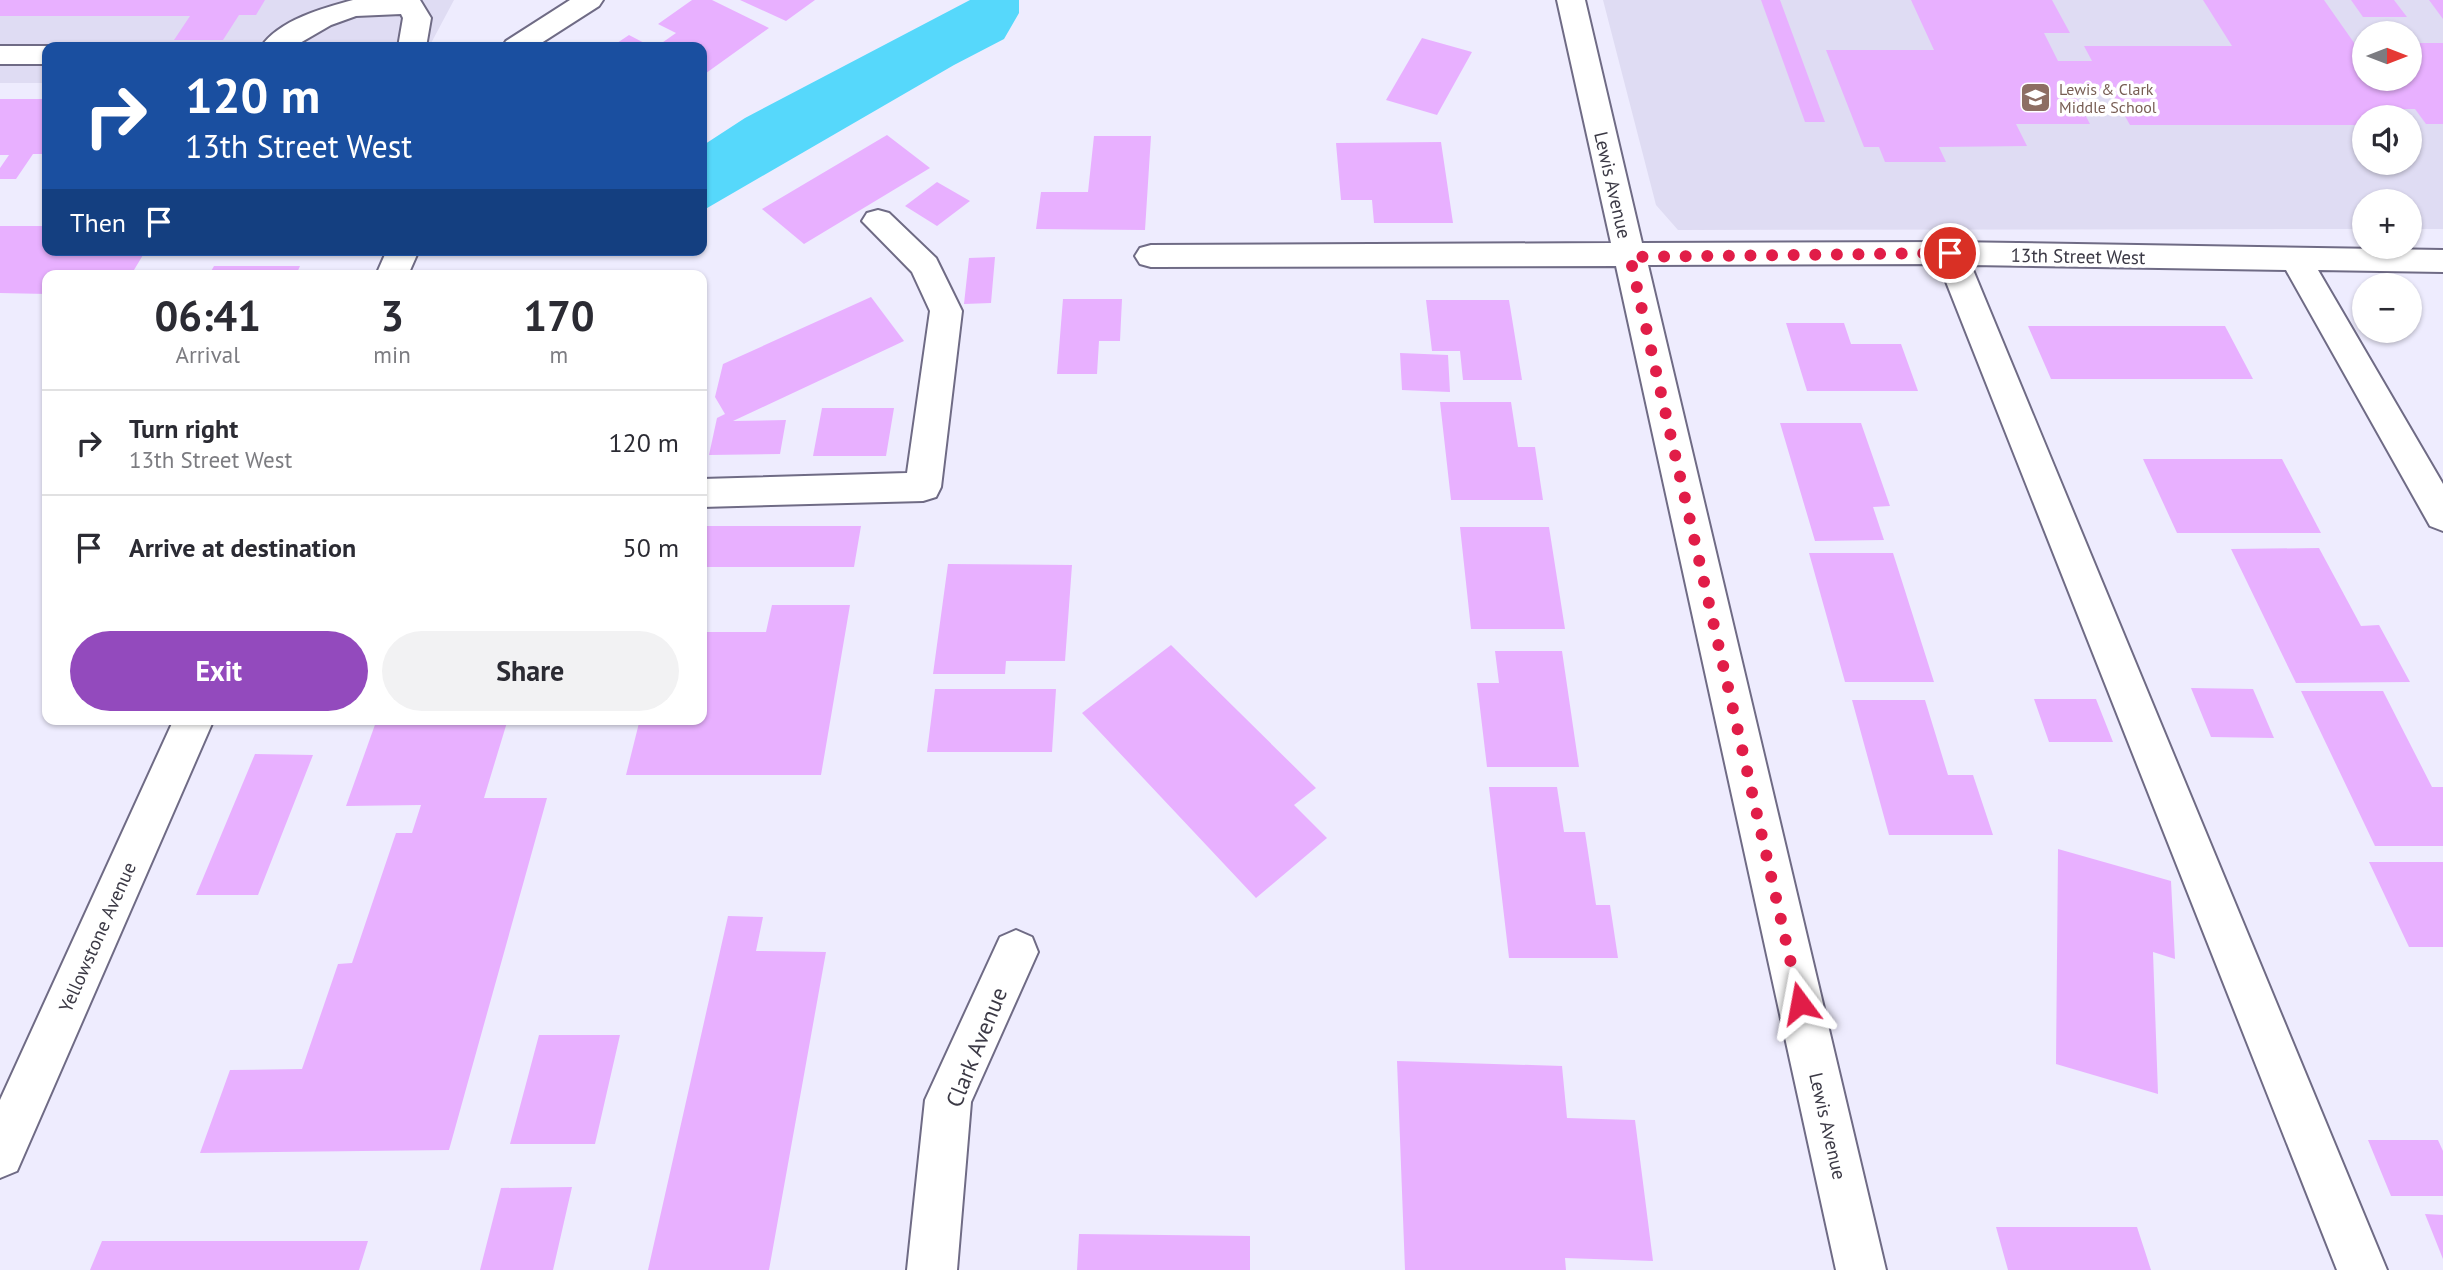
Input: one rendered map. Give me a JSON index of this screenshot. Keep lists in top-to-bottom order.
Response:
{
  "streets": {
    "street": [
      "Lewis Avenue",
      "13th Street West",
      "Yellowstone Avenue",
      "Clark Avenue"
    ]
  },
  "crossings": [
    ["Lewis Avenue", "13th Street West"]
  ],
  "places": {
    "school or university": ["Lewis & Clark Middle School"]
  },
  "north": "right",
  "page": {
    "map_buttons": ["+", "−"],
    "turn": ["120 m", "13th Street West"],
    "then": "Then",
    "eta": [
      "06:41",
      "Arrival",
      "3",
      "min",
      "170",
      "m"
    ],
    "list": [
      {
        "name": "Turn right",
        "note": "13th Street West",
        "value": "120 m"
      },
      {
        "name": "Arrive at destination",
        "value": "50 m"
      }
    ],
    "buttons": ["Exit", "Share"]
  }
}
